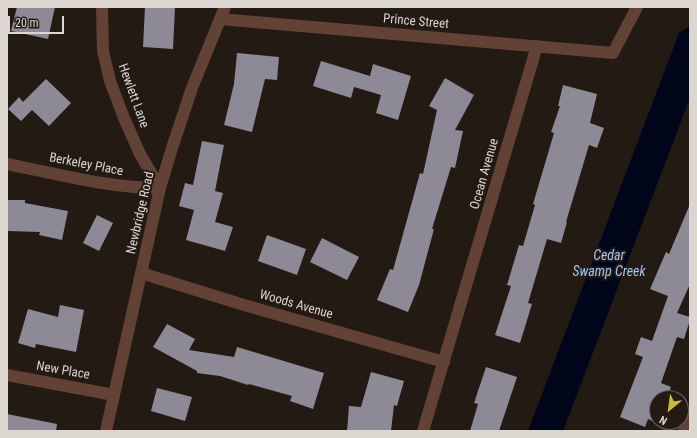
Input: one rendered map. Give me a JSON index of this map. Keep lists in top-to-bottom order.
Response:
{
  "streets": {
    "street": [
      "Prince Street",
      "Hewlett Lane",
      "Berkeley Place",
      "Ocean Avenue",
      "Newbridge Road",
      "Woods Avenue",
      "New Place"
    ]
  },
  "crossings": [
    ["Prince Street", "Ocean Avenue"],
    ["Prince Street", "Newbridge Road"],
    ["Hewlett Lane", "Berkeley Place"],
    ["Hewlett Lane", "Newbridge Road"],
    ["Berkeley Place", "Newbridge Road"],
    ["Ocean Avenue", "Woods Avenue"],
    ["Newbridge Road", "Woods Avenue"],
    ["Newbridge Road", "New Place"]
  ],
  "water": ["Cedar Swamp Creek"],
  "scale_bar": "20 m",
  "north": "bottom left"
}
